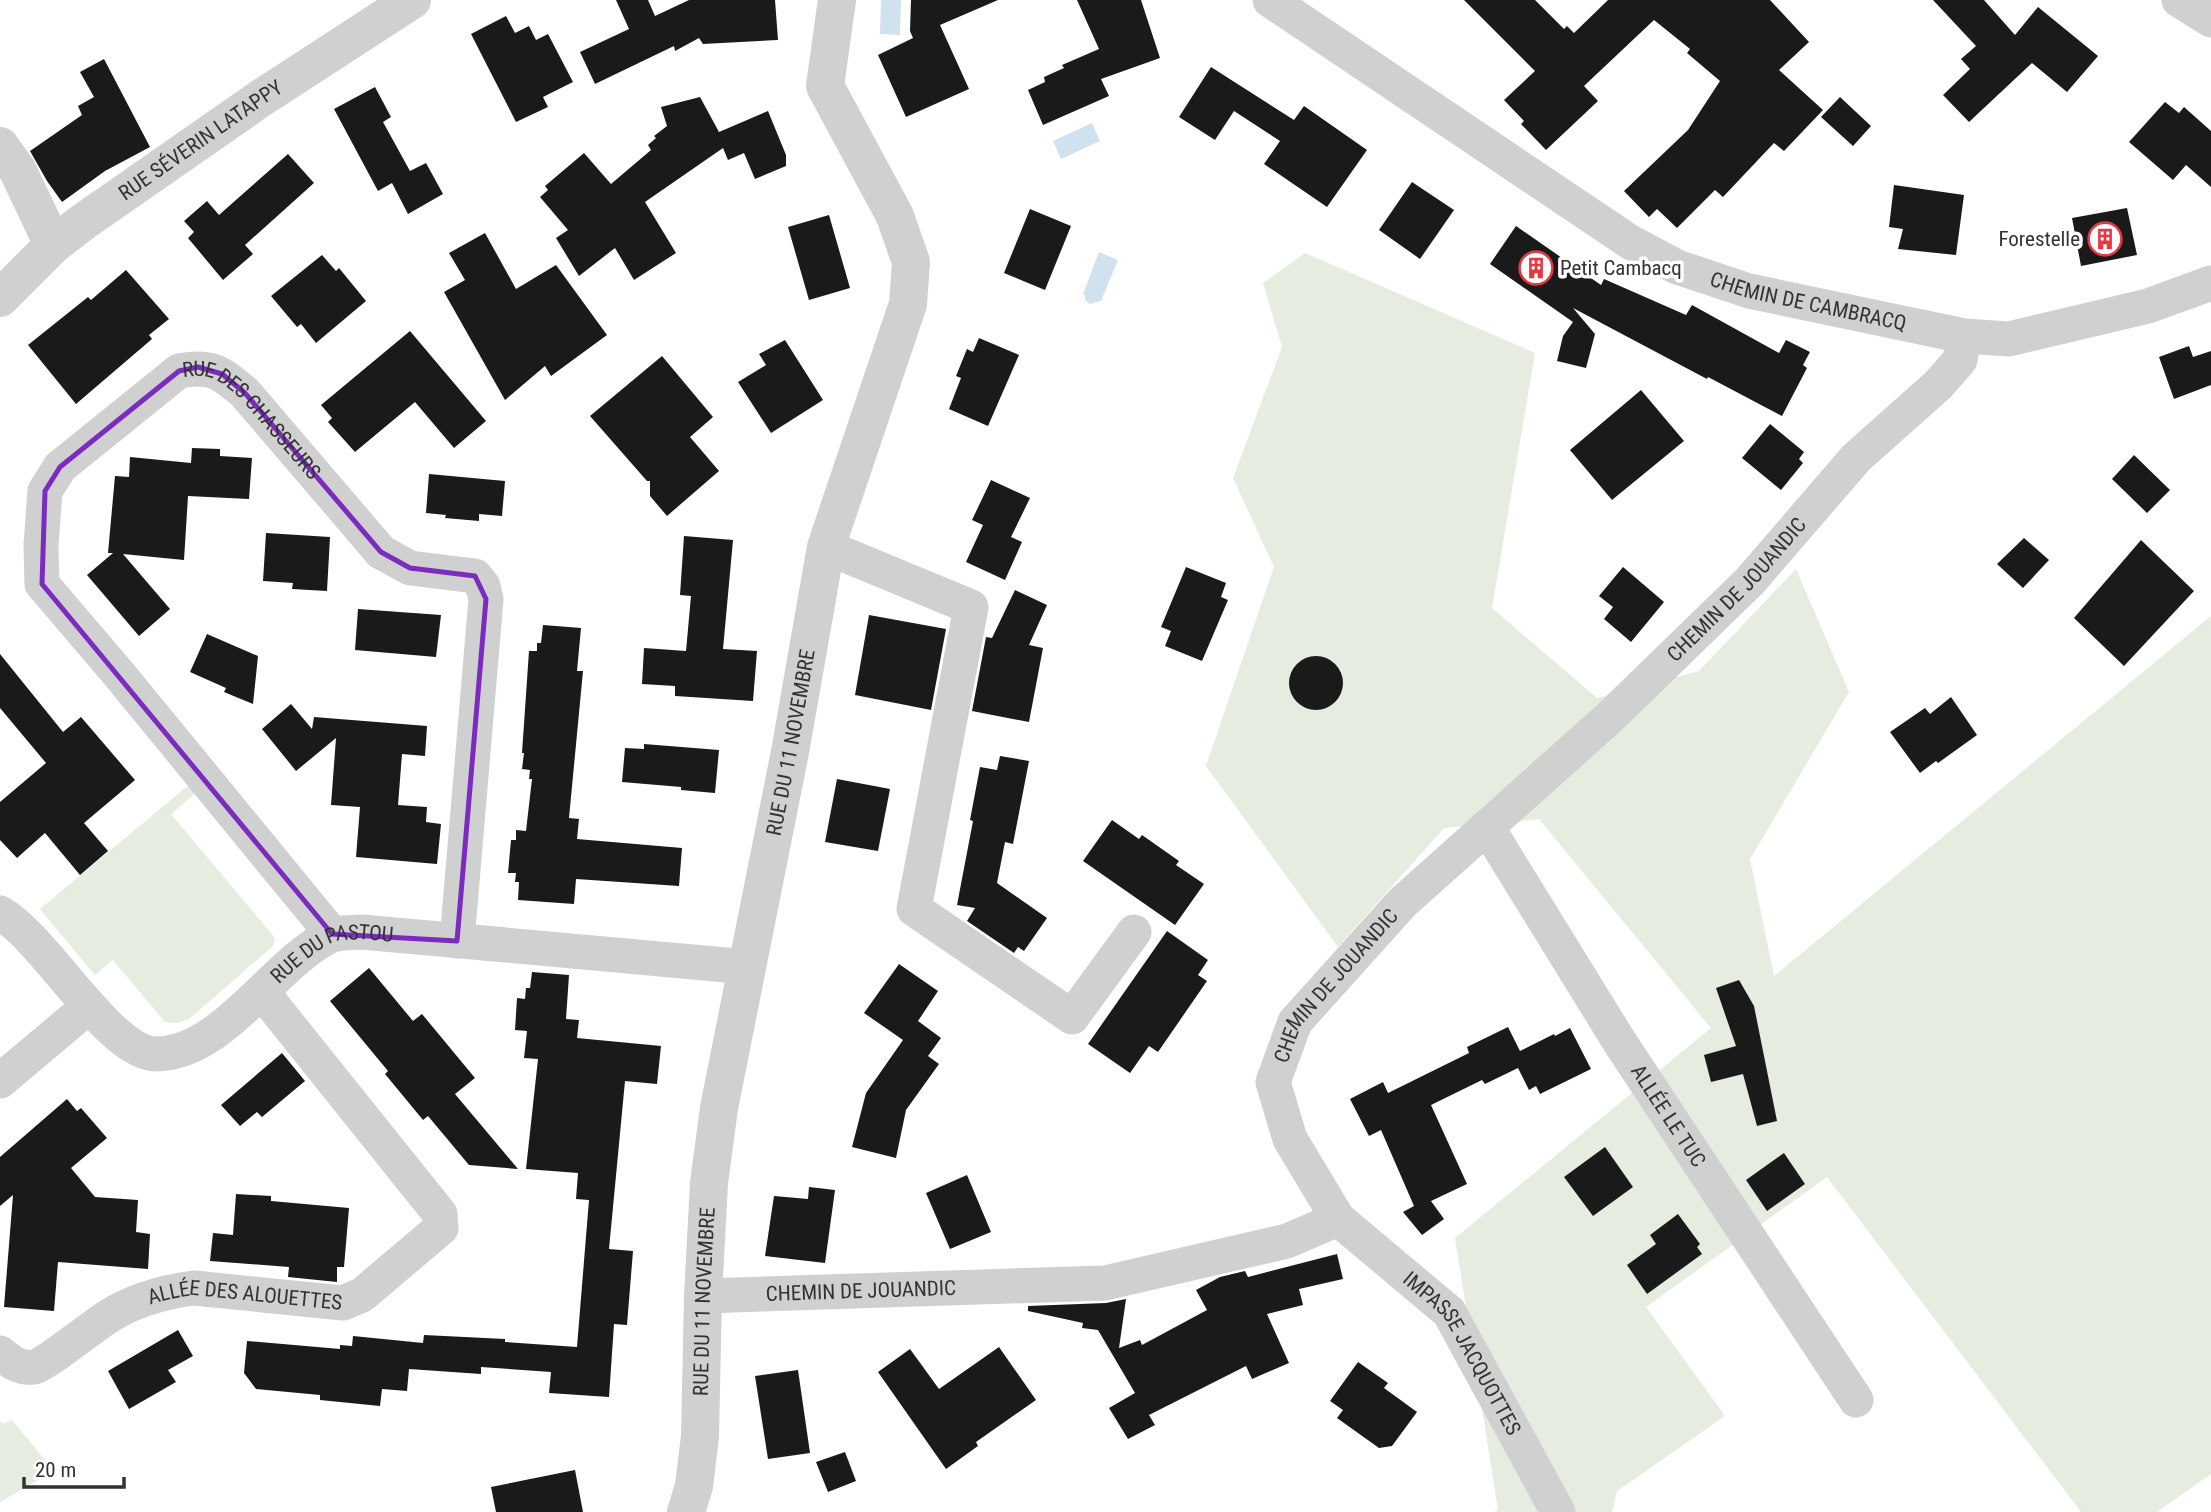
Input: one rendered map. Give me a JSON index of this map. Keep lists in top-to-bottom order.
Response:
{
  "streets": {
    "street": [
      "RUE SÉVERIN LATAPPY",
      "CHEMIN DE CAMBRACQ",
      "RUE DES CHASSEURS",
      "CHEMIN DE JOUANDIC",
      "RUE DU 11 NOVEMBRE",
      "RUE DU PASTOU",
      "ALLÉE LE TUC",
      "ALLÉE DES ALOUETTES",
      "IMPASSE JACQUOTTES"
    ]
  },
  "crossings": [
    ["CHEMIN DE CAMBRACQ", "CHEMIN DE JOUANDIC"],
    ["RUE DES CHASSEURS", "RUE DU PASTOU"],
    ["CHEMIN DE JOUANDIC", "RUE DU 11 NOVEMBRE"],
    ["CHEMIN DE JOUANDIC", "ALLÉE LE TUC"],
    ["CHEMIN DE JOUANDIC", "IMPASSE JACQUOTTES"],
    ["RUE DU 11 NOVEMBRE", "RUE DU PASTOU"],
    ["RUE DU PASTOU", "ALLÉE DES ALOUETTES"]
  ],
  "places": {
    "building": ["Forestelle", "Petit Cambacq"]
  },
  "scale_bar": "20 m"
}
